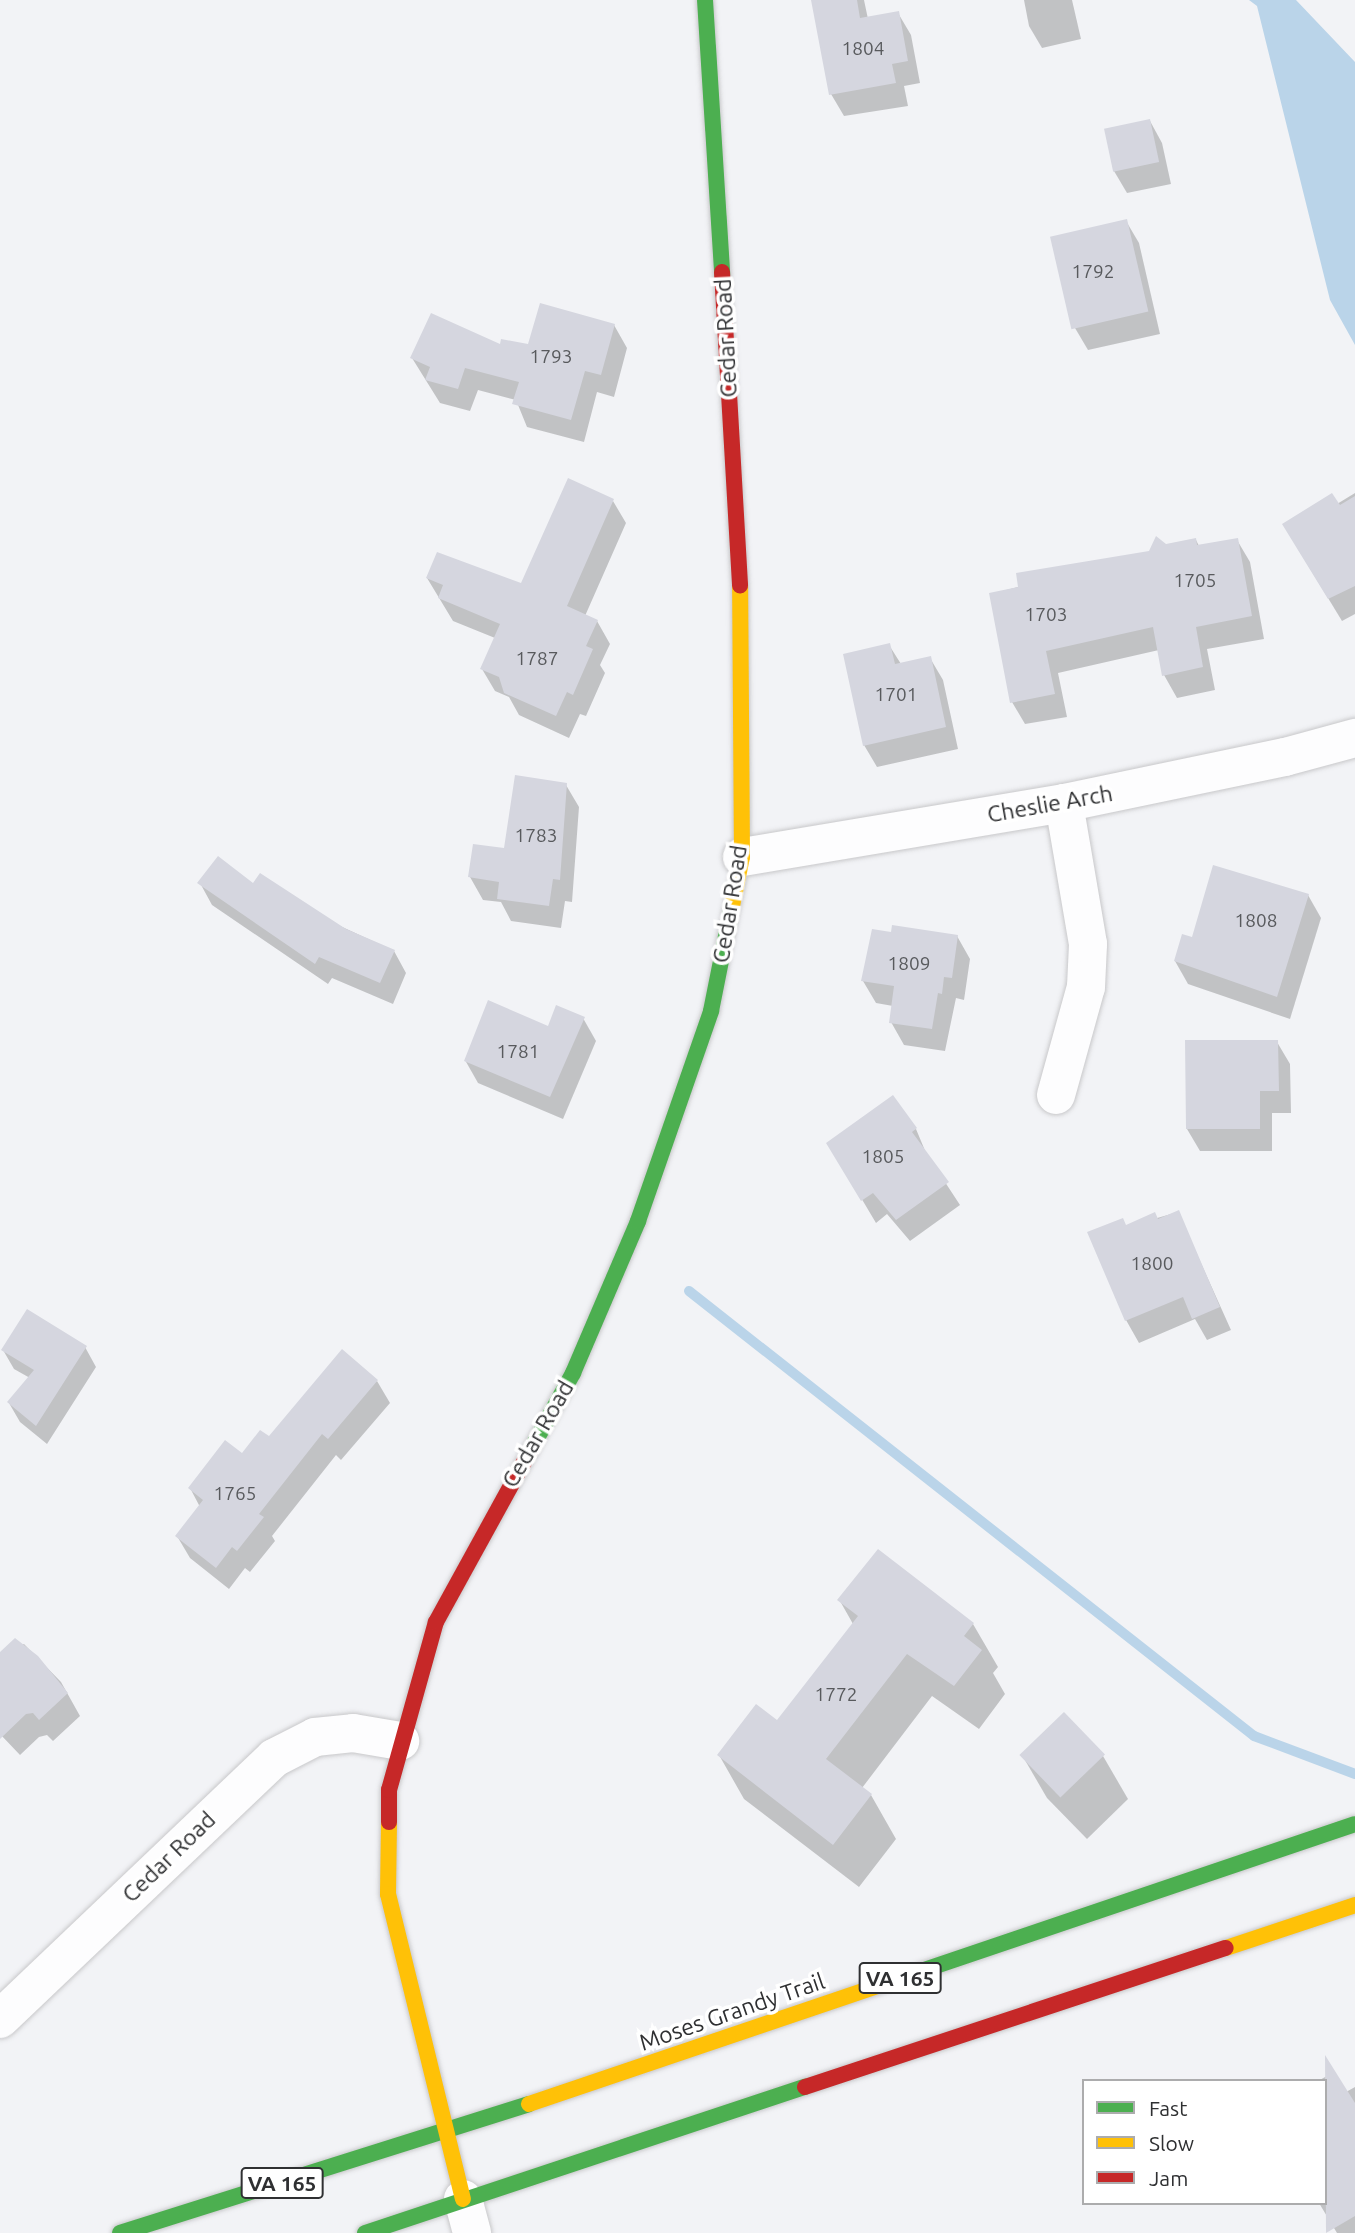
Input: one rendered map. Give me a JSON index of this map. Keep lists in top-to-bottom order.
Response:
{
  "streets": {
    "main road": ["Cedar Road", "VA 165", "Moses Grandy Trail"],
    "street": ["Cheslie Arch"]
  },
  "crossings": [
    ["Cedar Road", "Cheslie Arch"],
    ["Cedar Road", "Moses Grandy Trail"]
  ],
  "house_numbers": [
    "1804",
    "1792",
    "1793",
    "1705",
    "1703",
    "1787",
    "1701",
    "1783",
    "1808",
    "1809",
    "1781",
    "1805",
    "1800",
    "1765",
    "1772"
  ],
  "legend": ["Fast", "Slow", "Jam"]
}
